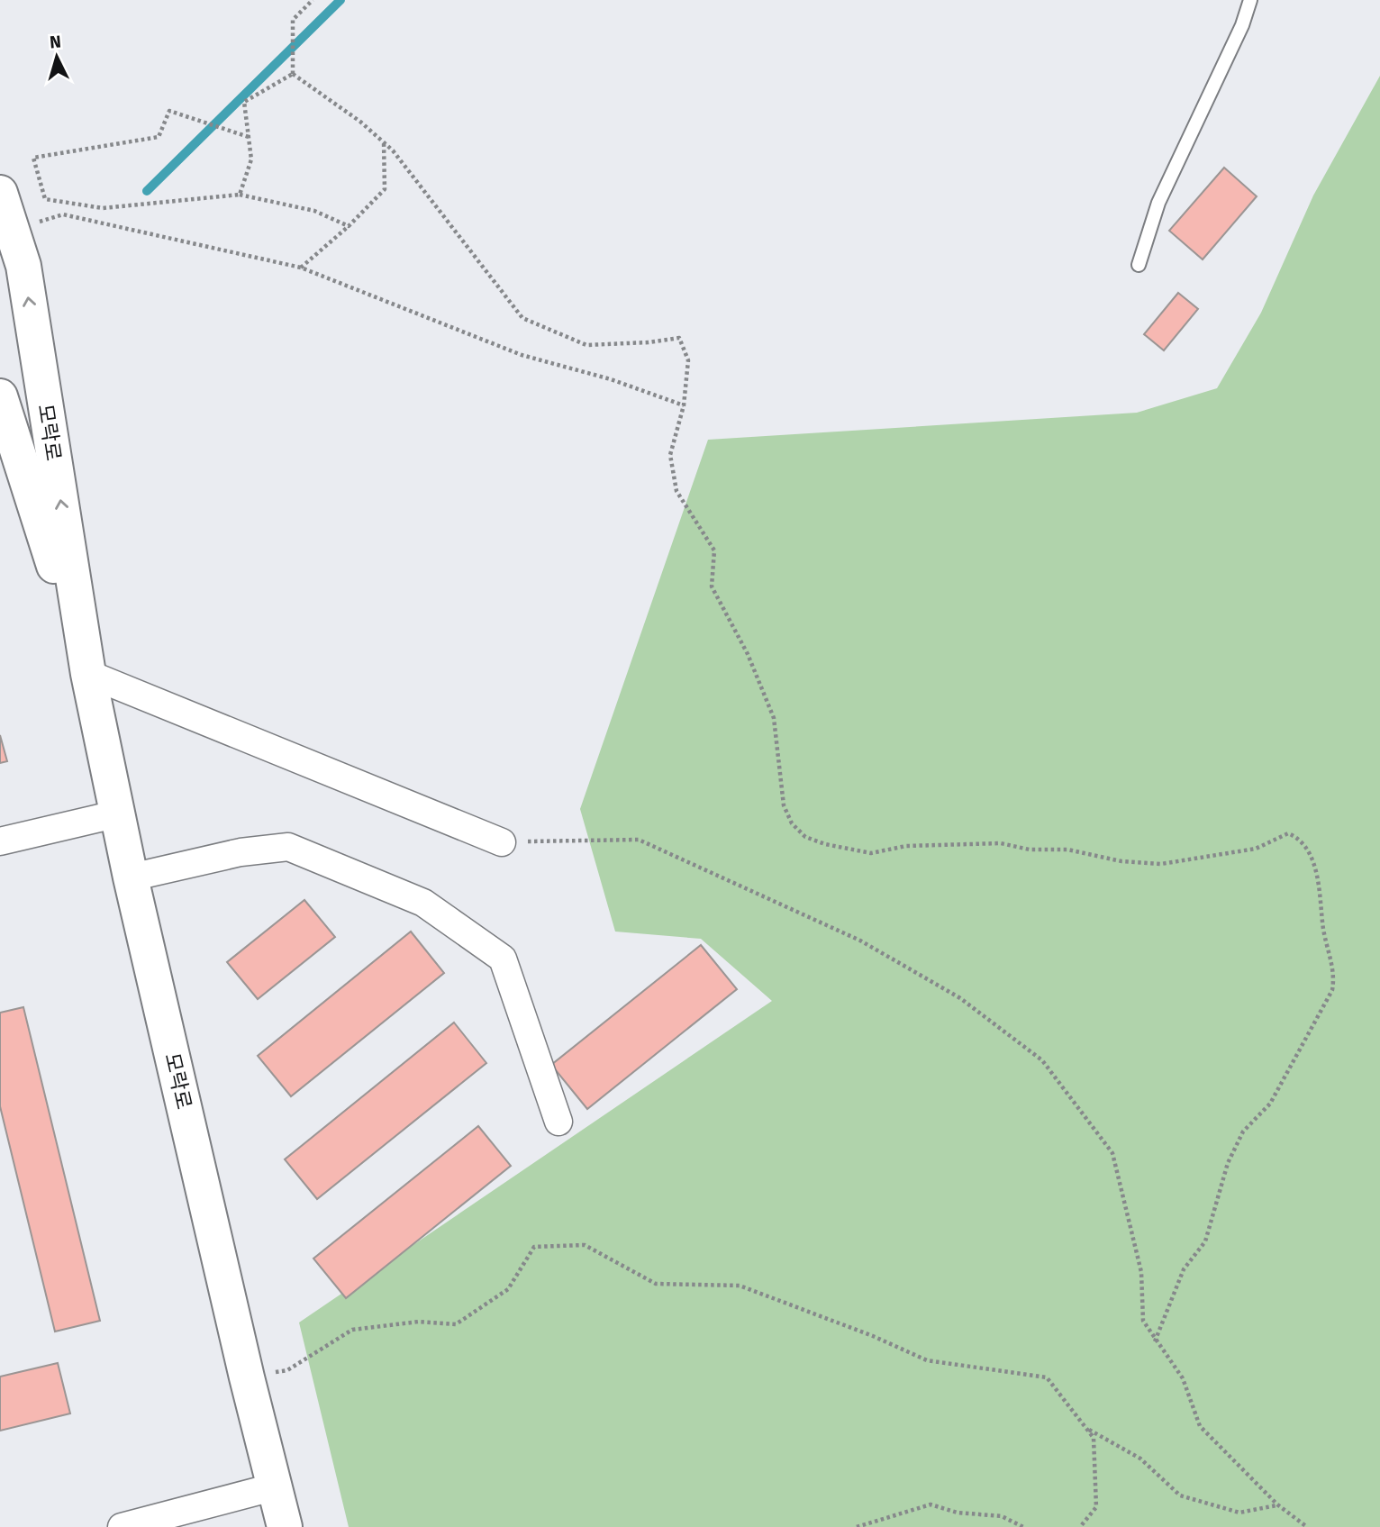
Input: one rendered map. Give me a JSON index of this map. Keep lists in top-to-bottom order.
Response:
{
  "streets": {
    "street": ["모락로"]
  },
  "north": "top"
}
